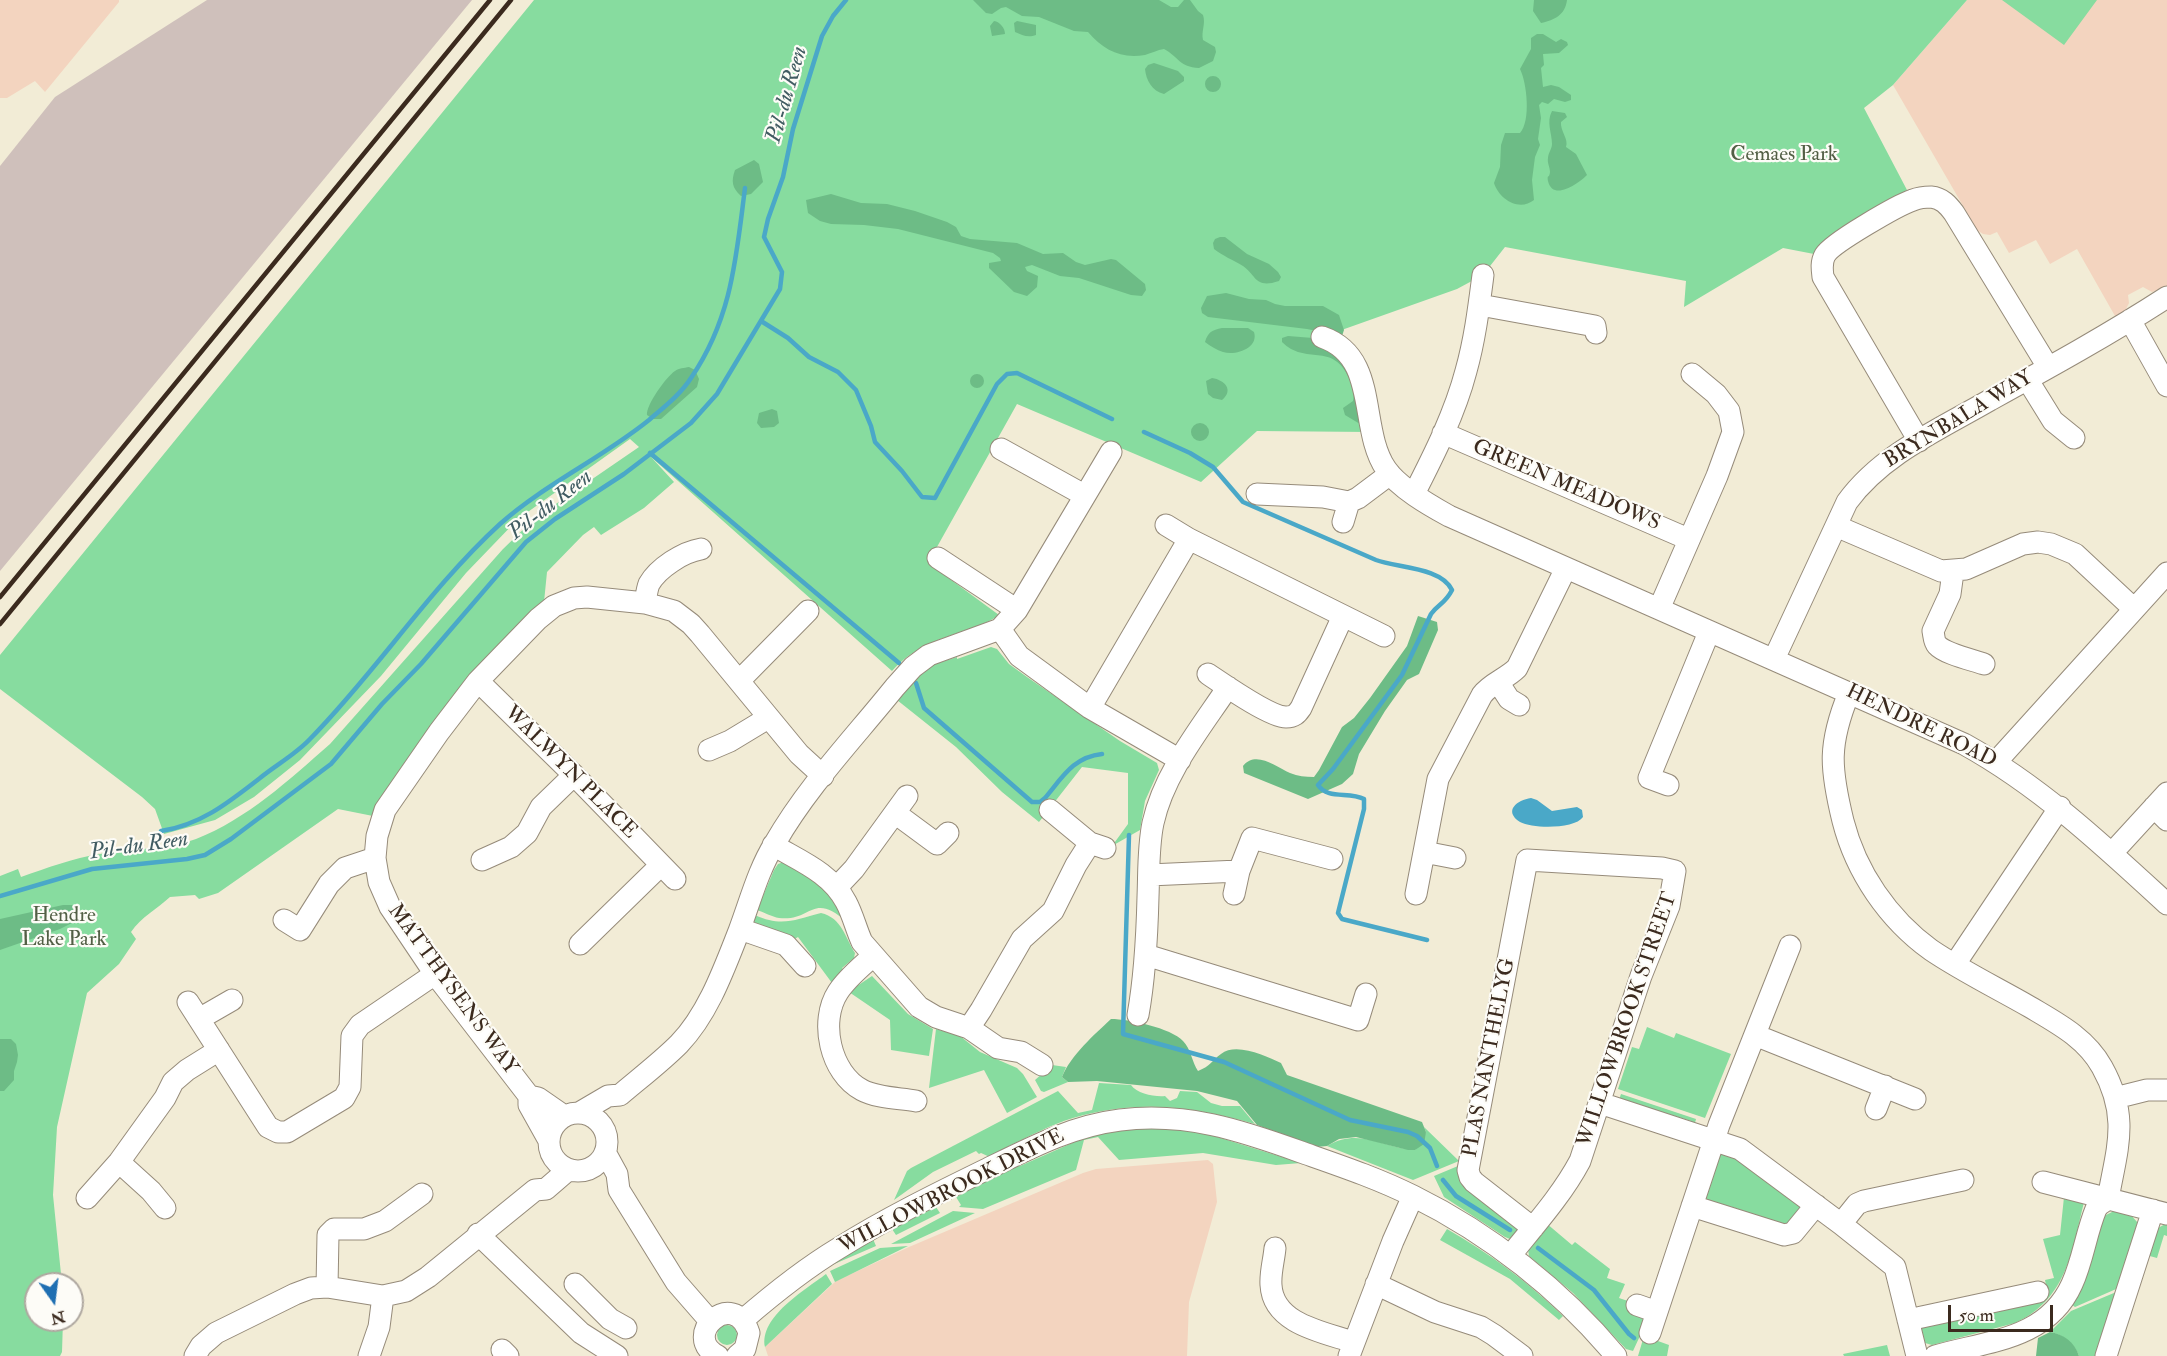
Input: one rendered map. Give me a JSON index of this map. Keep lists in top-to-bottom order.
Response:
{
  "streets": {
    "street": [
      "BRYNBALA WAY",
      "GREEN MEADOWS",
      "HENDRE ROAD",
      "WALWYN PLACE",
      "MATTHYSENS WAY",
      "WILLOWBROOK STREET",
      "PLAS NANTHELYG",
      "WILLOWBROOK DRIVE"
    ]
  },
  "crossings": [
    ["BRYNBALA WAY", "HENDRE ROAD"],
    ["WALWYN PLACE", "MATTHYSENS WAY"],
    ["WILLOWBROOK STREET", "PLAS NANTHELYG"],
    ["WILLOWBROOK STREET", "WILLOWBROOK DRIVE"]
  ],
  "water": ["Pil-du Reen"],
  "parks": ["Cemaes Park", "Hendre Lake Park"],
  "scale_bar": "50 m",
  "north": "bottom"
}
